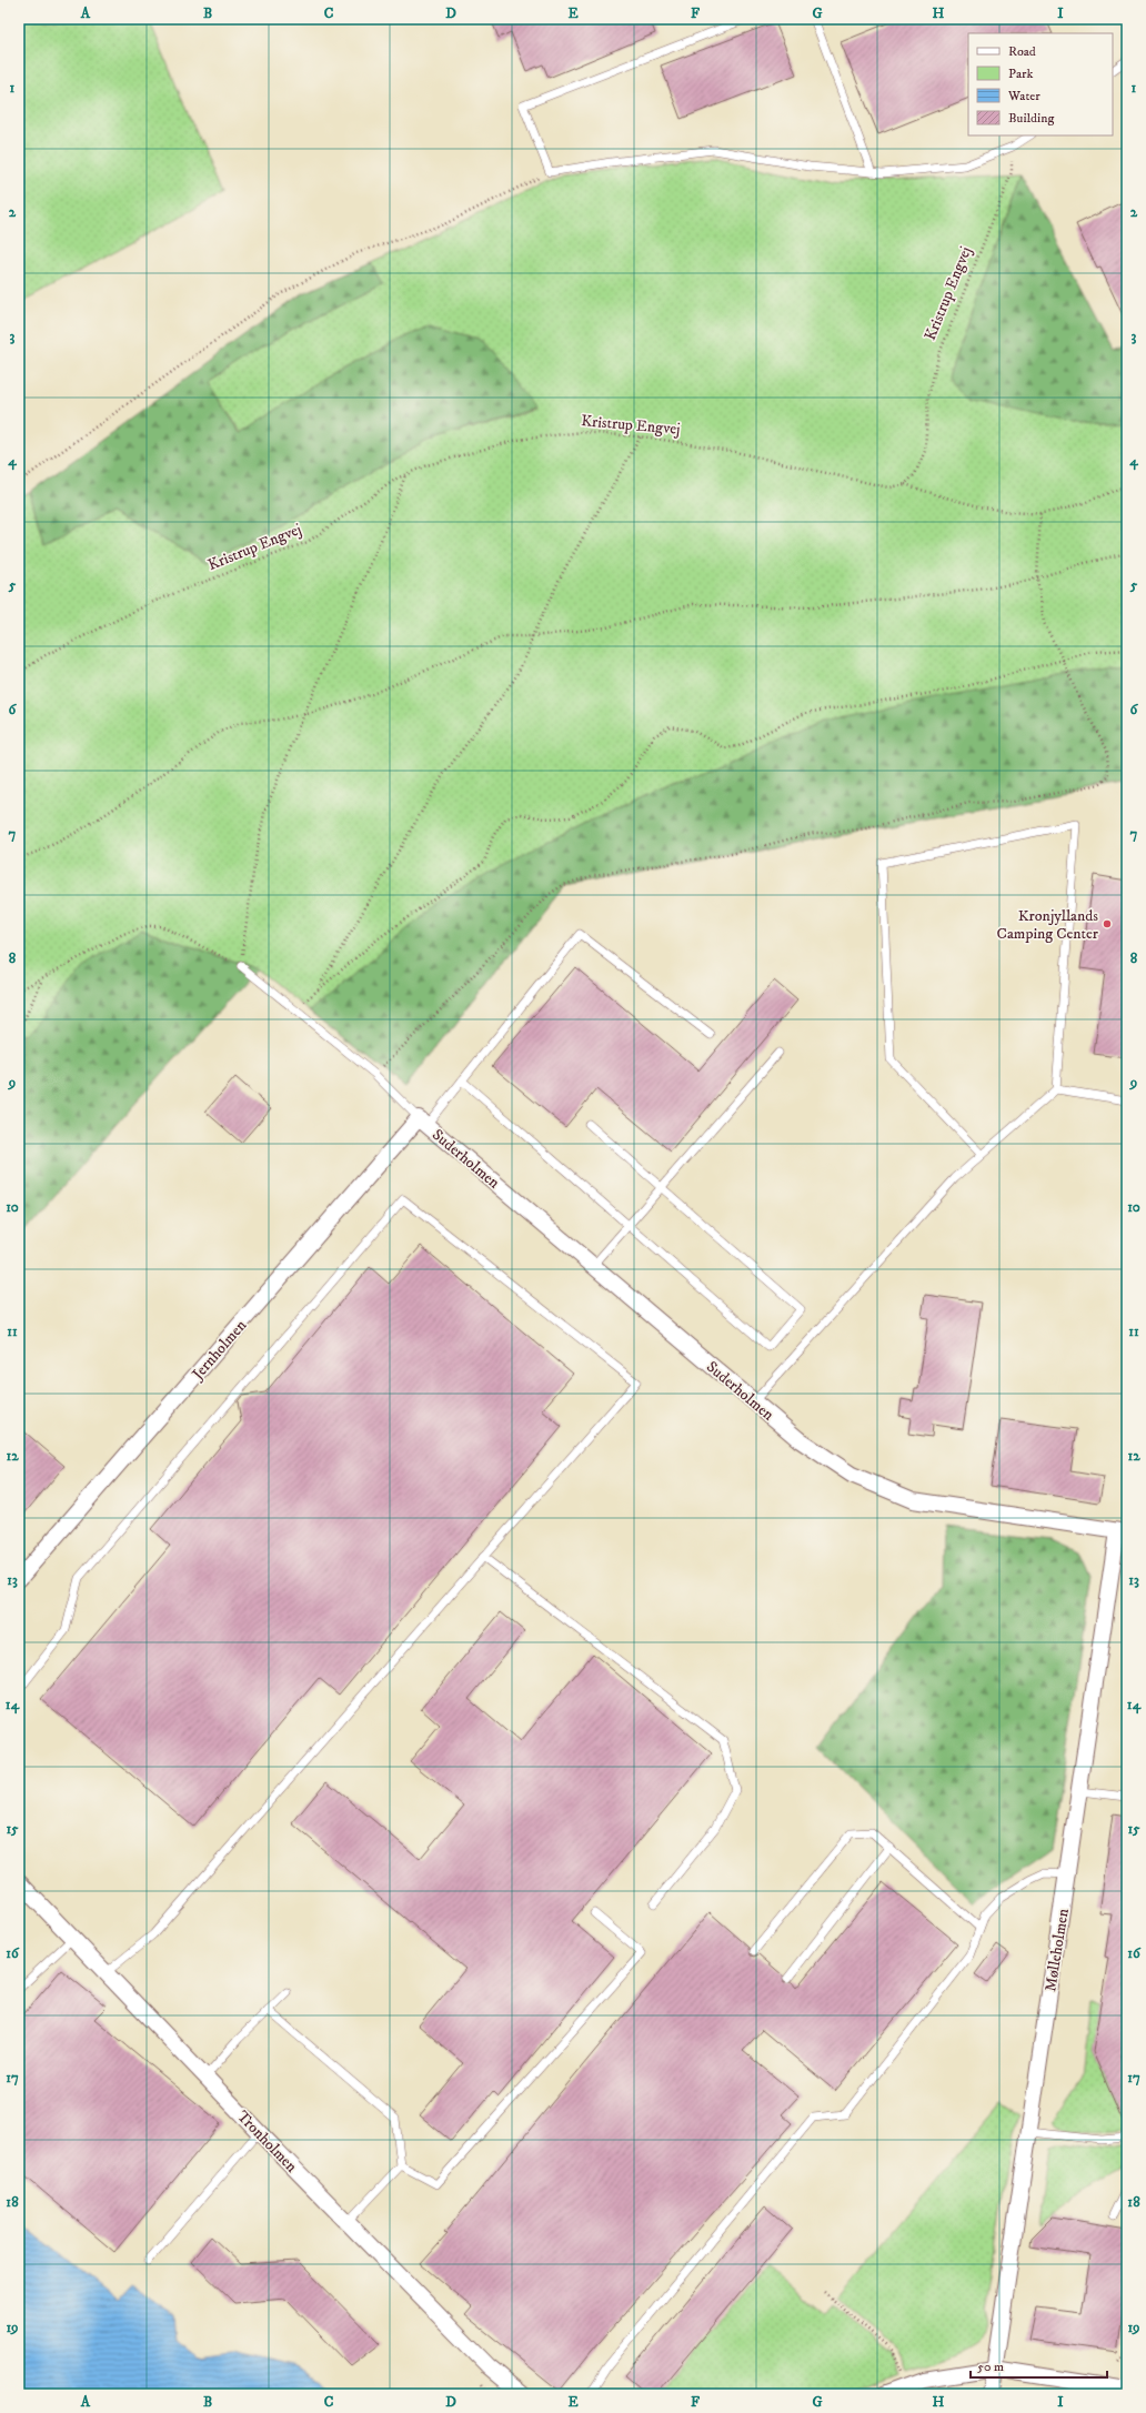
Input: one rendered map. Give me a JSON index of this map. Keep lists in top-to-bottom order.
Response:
{
  "streets": {
    "street": [
      "Suderholmen",
      "Jernholmen",
      "Mølleholmen",
      "Tronholmen"
    ],
    "path": ["Kristrup Engvej"]
  },
  "crossings": [
    ["Suderholmen", "Jernholmen"],
    ["Suderholmen", "Mølleholmen"]
  ],
  "places": ["Kronjyllands Camping Center"],
  "legend": [
    "Road",
    "Park",
    "Water",
    "Building"
  ],
  "scale_bar": "50 m",
  "grid": {
    "columns": [
      "A",
      "B",
      "C",
      "D",
      "E",
      "F",
      "G",
      "H",
      "I"
    ],
    "rows": [
      "1",
      "2",
      "3",
      "4",
      "5",
      "6",
      "7",
      "8",
      "9",
      "10",
      "11",
      "12",
      "13",
      "14",
      "15",
      "16",
      "17",
      "18",
      "19"
    ]
  }
}
